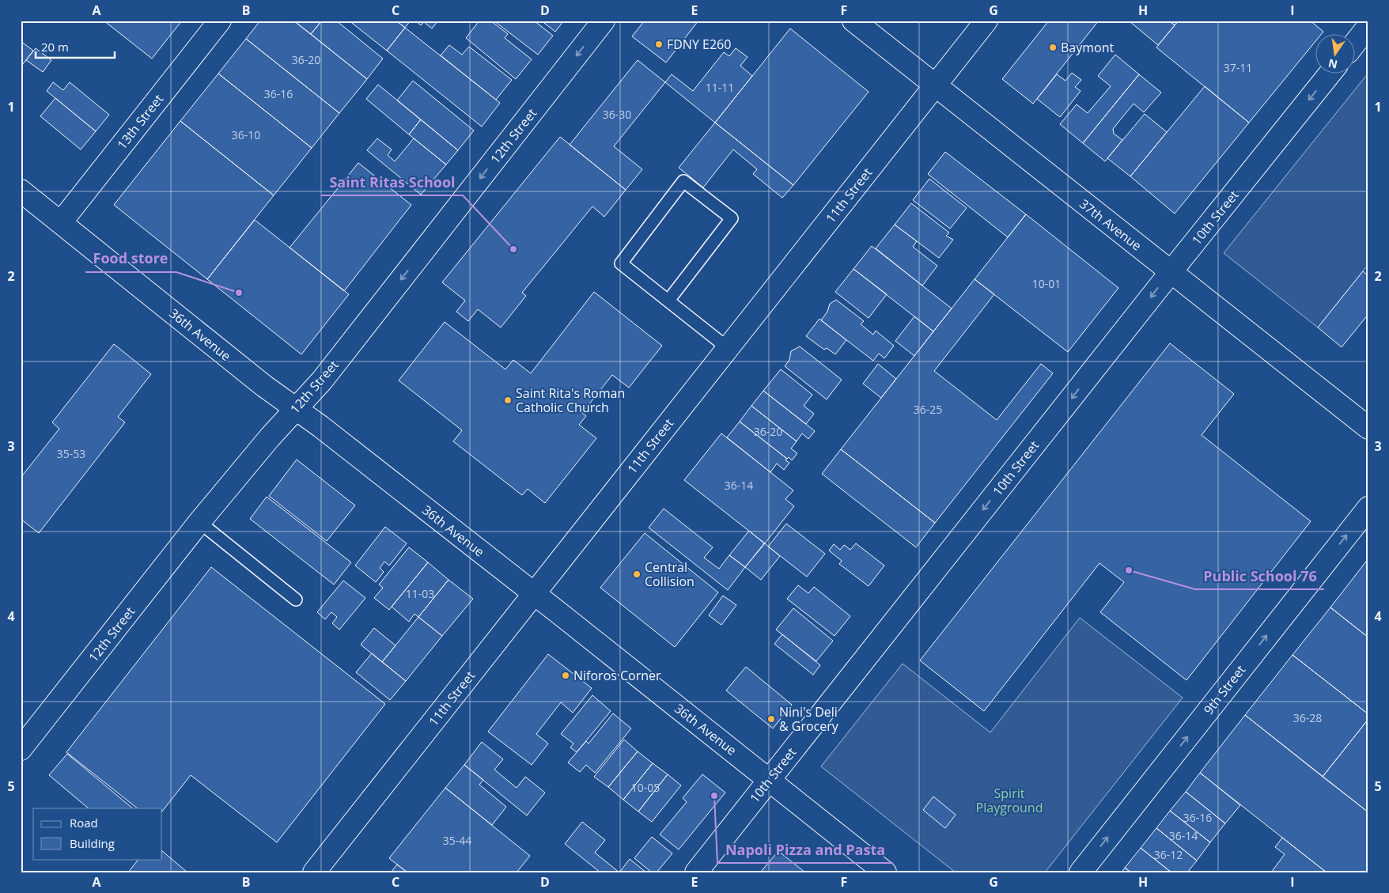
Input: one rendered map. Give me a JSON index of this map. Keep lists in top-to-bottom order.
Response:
{
  "streets": {
    "street": [
      "13th Street",
      "12th Street",
      "11th Street",
      "10th Street",
      "37th Avenue",
      "36th Avenue",
      "9th Street"
    ]
  },
  "crossings": [
    ["13th Street", "36th Avenue"],
    ["12th Street", "36th Avenue"],
    ["11th Street", "37th Avenue"],
    ["11th Street", "36th Avenue"],
    ["10th Street", "37th Avenue"],
    ["10th Street", "36th Avenue"]
  ],
  "one_way": ["12th Street", "10th Street", "9th Street"],
  "parks": ["Spirit Playground"],
  "places": [
    "FDNY E260",
    "Baymont",
    "Saint Ritas School",
    "Food store",
    "Saint Rita's Roman Catholic Church",
    "Public School 76",
    "Central Collision",
    "Niforos Corner",
    "Nini's Deli & Grocery",
    "Napoli Pizza and Pasta"
  ],
  "house_numbers": [
    "36-20",
    "37-11",
    "11-11",
    "36-16",
    "36-30",
    "36-10",
    "10-01",
    "36-25",
    "36-20",
    "35-53",
    "36-14",
    "11-03",
    "36-28",
    "10-05",
    "36-16",
    "36-14",
    "35-44",
    "36-12"
  ],
  "legend": ["Road", "Building"],
  "scale_bar": "20 m",
  "north": "bottom",
  "grid": {
    "columns": [
      "A",
      "B",
      "C",
      "D",
      "E",
      "F",
      "G",
      "H",
      "I"
    ],
    "rows": [
      "1",
      "2",
      "3",
      "4",
      "5"
    ]
  }
}
